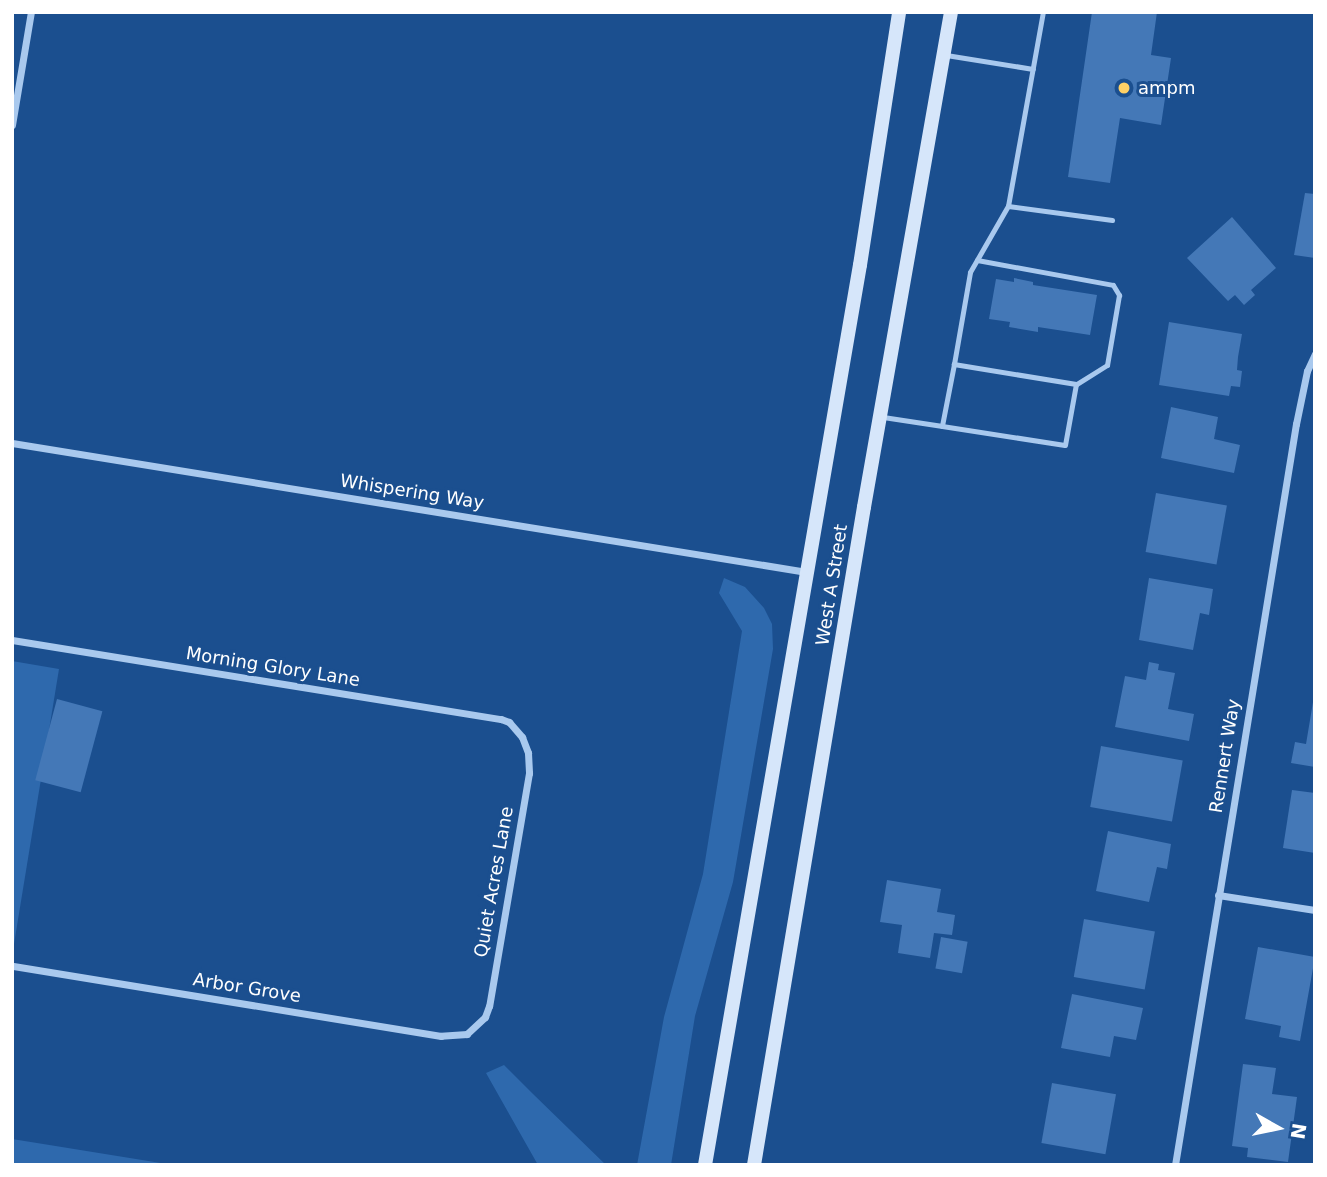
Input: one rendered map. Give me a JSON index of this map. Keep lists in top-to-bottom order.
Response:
{
  "streets": {
    "main road": ["West A Street"],
    "street": [
      "Whispering Way",
      "Morning Glory Lane",
      "Rennert Way",
      "Quiet Acres Lane",
      "Arbor Grove"
    ]
  },
  "crossings": [
    ["Whispering Way", "West A Street"],
    ["Morning Glory Lane", "Quiet Acres Lane"],
    ["Quiet Acres Lane", "Arbor Grove"]
  ],
  "places": ["ampm"],
  "north": "right"
}
